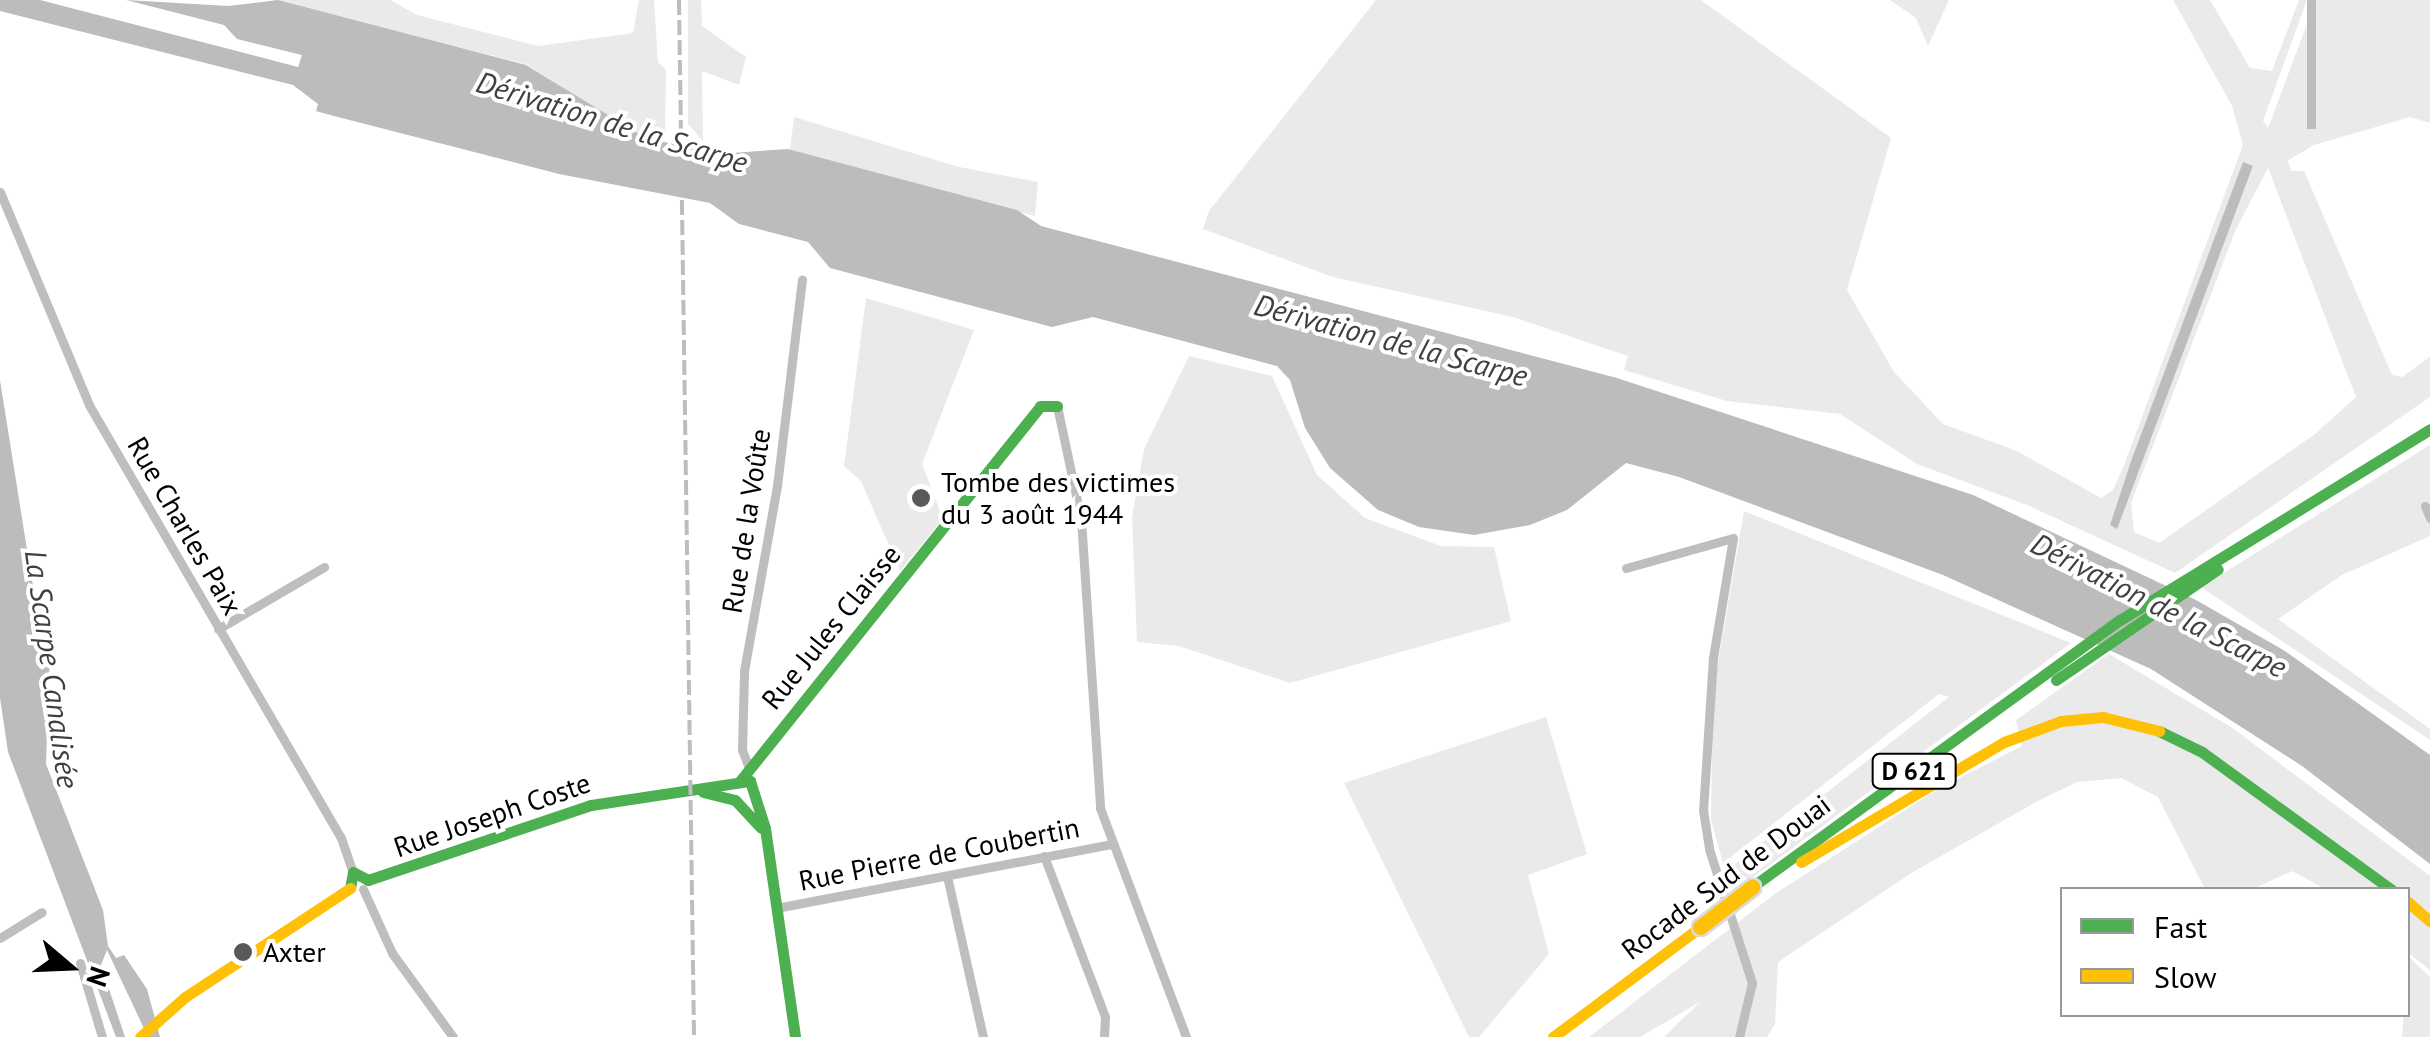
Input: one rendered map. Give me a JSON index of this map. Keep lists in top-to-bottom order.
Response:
{
  "streets": {
    "main road": [
      "Rue Jules Claisse",
      "D 621",
      "Rue Joseph Coste",
      "Rocade Sud de Douai"
    ],
    "street": ["Rue de la Voûte", "Rue Charles Paix", "Rue Pierre de Coubertin"]
  },
  "crossings": [
    ["Rue de la Voûte", "Rue Jules Claisse"],
    ["Rue de la Voûte", "Rue Joseph Coste"],
    ["Rue Charles Paix", "Rue Joseph Coste"],
    ["Rue Jules Claisse", "Rue Joseph Coste"]
  ],
  "water": ["Dérivation de la Scarpe", "La Scarpe Canalisée"],
  "places": ["Tombe des victimes du 3 août 1944", "Axter"],
  "legend": ["Fast", "Slow"],
  "north": "right"
}
